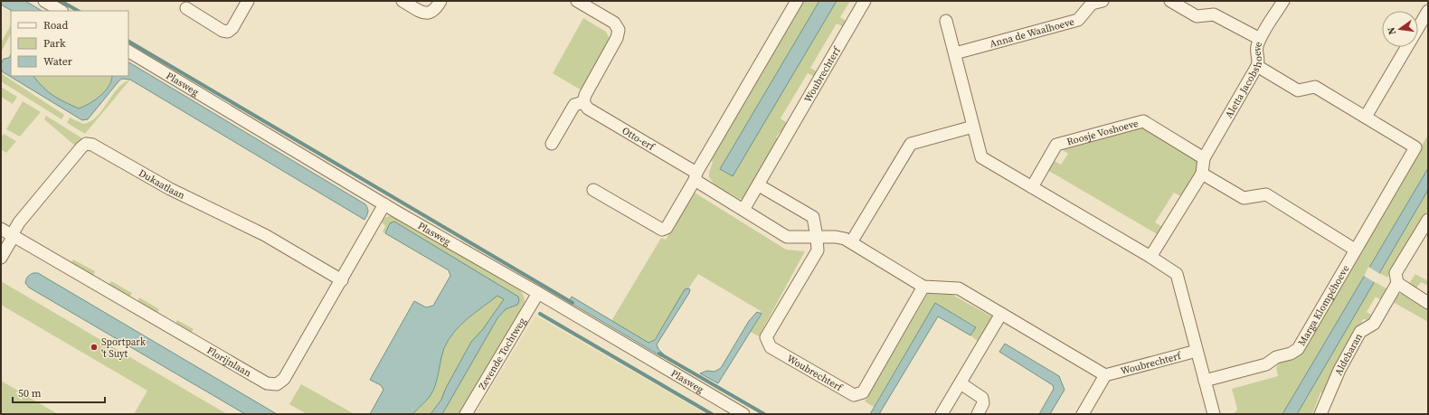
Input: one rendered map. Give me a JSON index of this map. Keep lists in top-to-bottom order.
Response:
{
  "streets": {
    "street": [
      "Anna de Waalhoeve",
      "Woubrechterf",
      "Aletta Jacobshoeve",
      "Plasweg",
      "Roosje Voshoeve",
      "Otto-erf",
      "Dukaatlaan",
      "Marga Klompéhoeve",
      "Zevende Tochtweg",
      "Aldebaran",
      "Florijnlaan"
    ]
  },
  "crossings": [
    ["Aletta Jacobshoeve", "Roosje Voshoeve"],
    ["Aletta Jacobshoeve", "Marga Klompéhoeve"],
    ["Plasweg", "Zevende Tochtweg"],
    ["Plasweg", "Florijnlaan"],
    ["Dukaatlaan", "Florijnlaan"]
  ],
  "places": ["Sportpark 't Suyt"],
  "legend": ["Road", "Park", "Water"],
  "scale_bar": "50 m",
  "north": "left"
}
